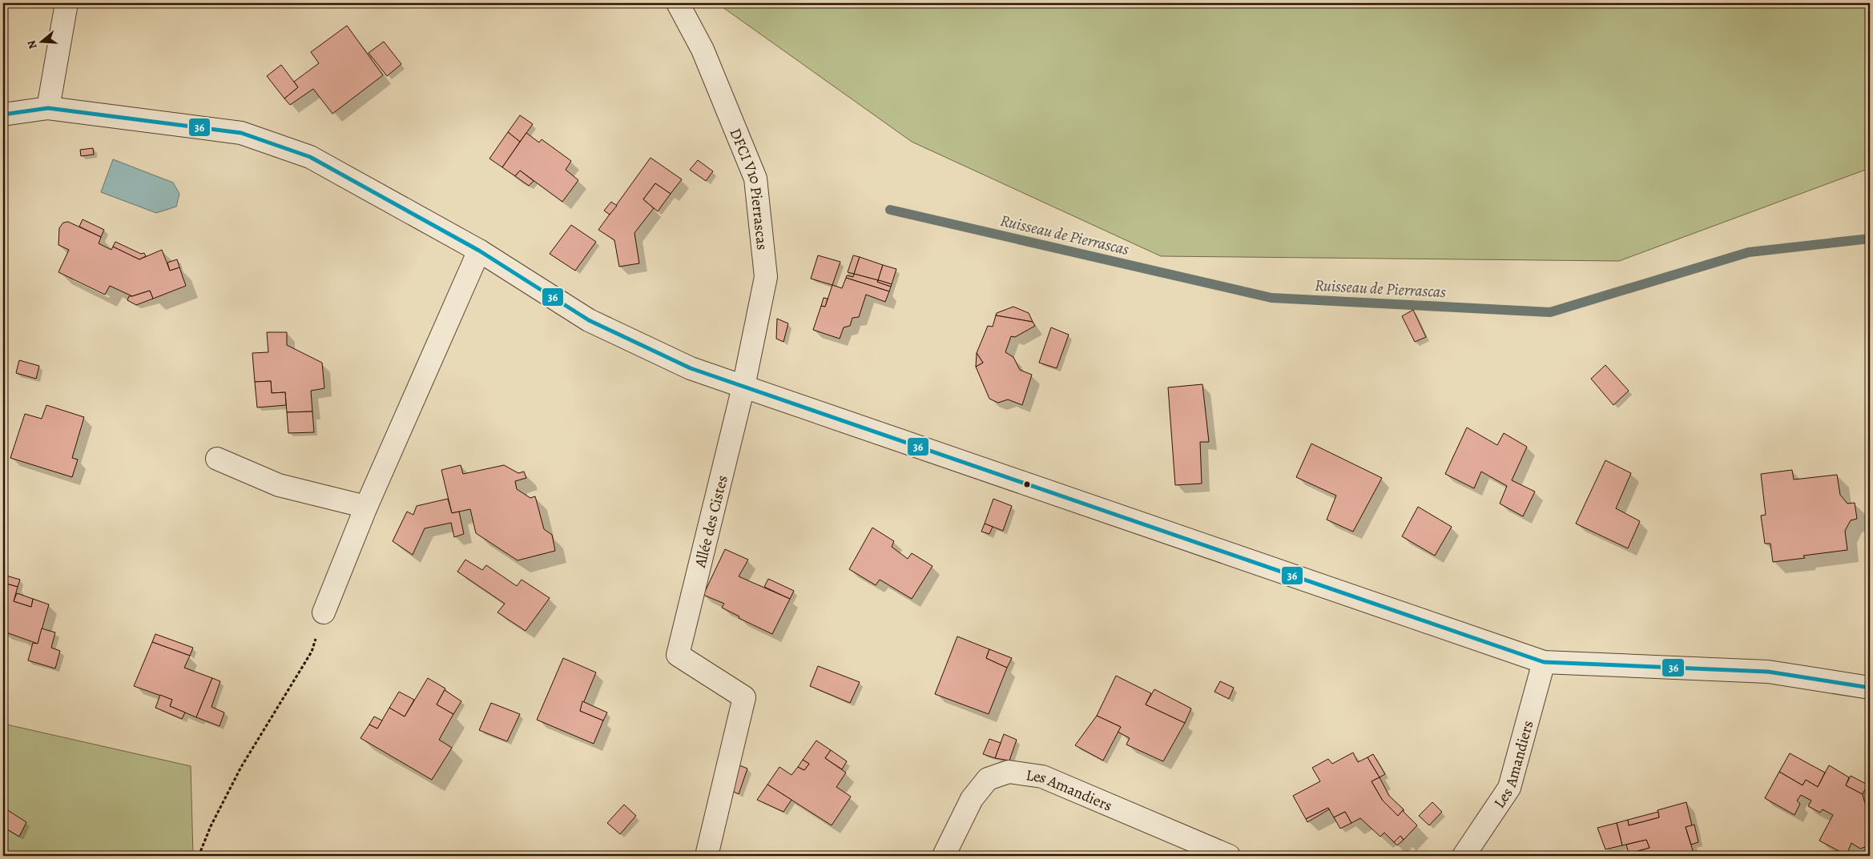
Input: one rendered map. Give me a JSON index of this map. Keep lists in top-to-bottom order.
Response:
{
  "streets": {
    "street": ["DFCI V10 Pierrascas", "Allée des Cistes", "Les Amandiers"]
  },
  "crossings": [
    ["DFCI V10 Pierrascas", "Allée des Cistes"]
  ],
  "water": ["Ruisseau de Pierrascas"],
  "lines": ["transit line 36"],
  "north": "left"
}
